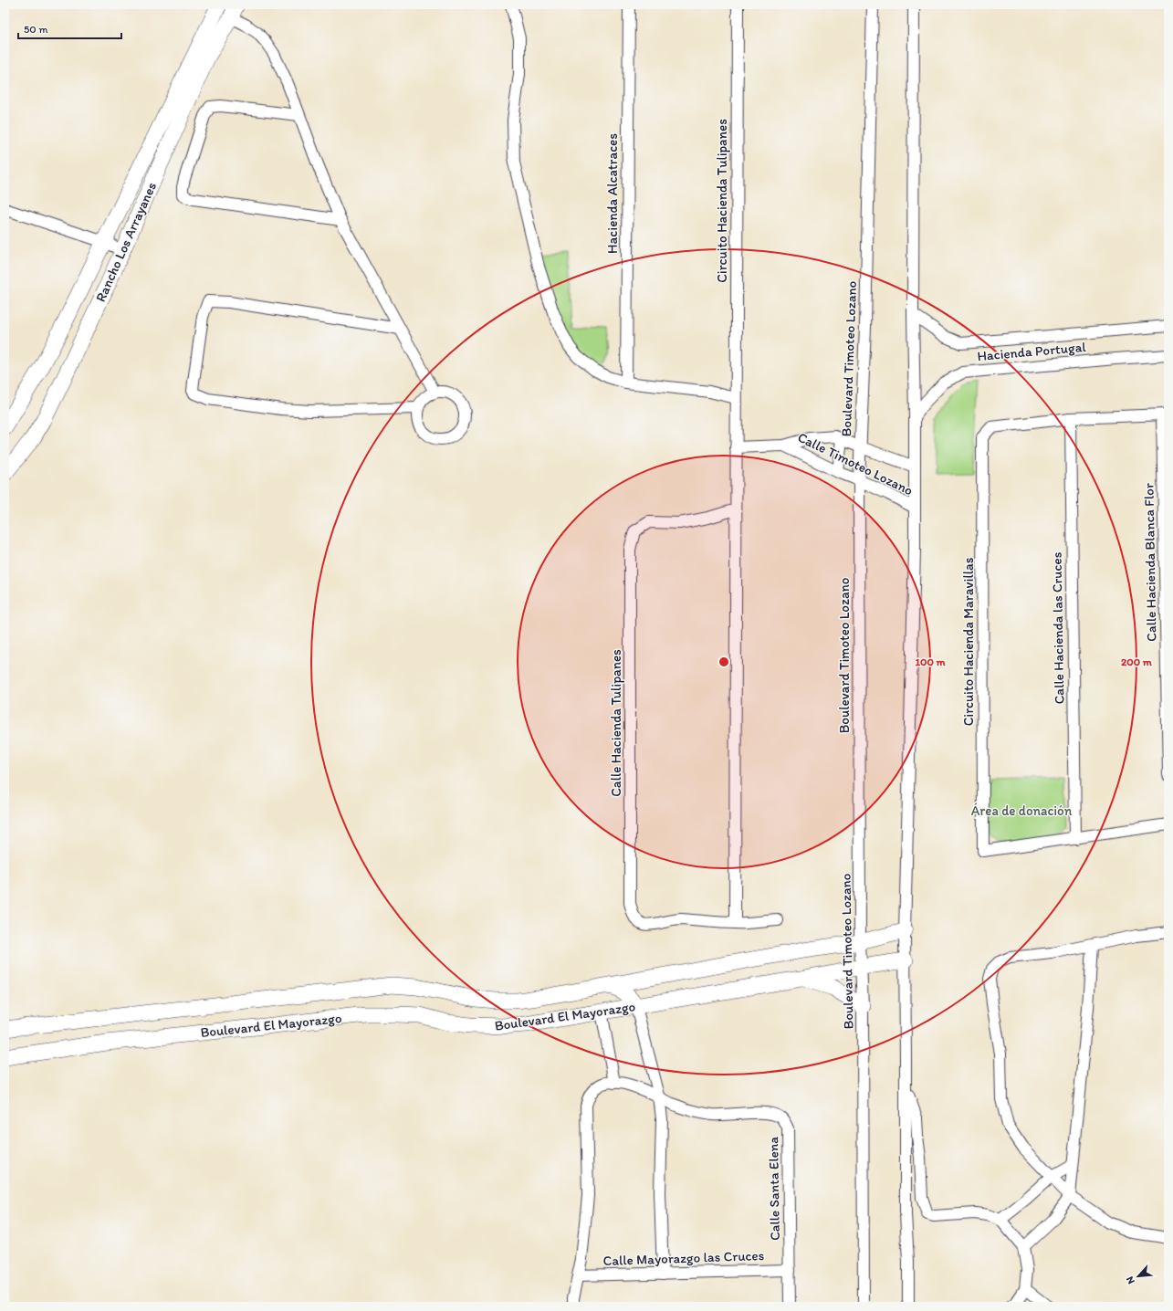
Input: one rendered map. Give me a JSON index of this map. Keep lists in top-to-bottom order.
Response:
{
  "streets": {
    "street": [
      "Hacienda Alcatraces",
      "Circuito Hacienda Tulipanes",
      "Rancho Los Arrayanes",
      "Hacienda Portugal",
      "Boulevard Timoteo Lozano",
      "Calle Timoteo Lozano",
      "Calle Hacienda Blanca Flor",
      "Calle Hacienda las Cruces",
      "Circuito Hacienda Maravillas",
      "Calle Hacienda Tulipanes",
      "Boulevard El Mayorazgo",
      "Calle Santa Elena",
      "Calle Mayorazgo las Cruces"
    ]
  },
  "crossings": [
    ["Circuito Hacienda Tulipanes", "Calle Timoteo Lozano"],
    ["Boulevard Timoteo Lozano", "Calle Timoteo Lozano"],
    ["Boulevard Timoteo Lozano", "Boulevard El Mayorazgo"],
    ["Calle Hacienda Blanca Flor", "Circuito Hacienda Maravillas"],
    ["Calle Hacienda las Cruces", "Circuito Hacienda Maravillas"],
    ["Calle Santa Elena", "Calle Mayorazgo las Cruces"]
  ],
  "parks": ["Área de donación"],
  "scale_bar": "50 m",
  "north": "bottom left",
  "rings": ["100 m", "200 m"]
}
